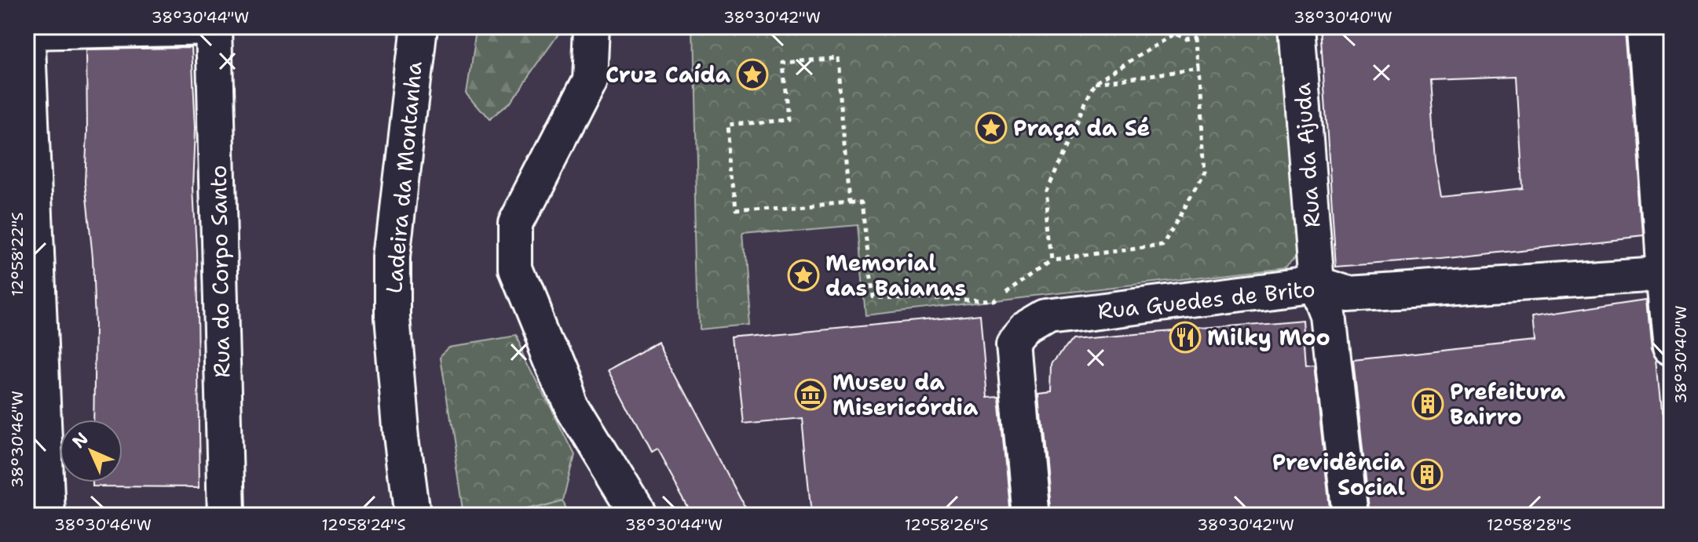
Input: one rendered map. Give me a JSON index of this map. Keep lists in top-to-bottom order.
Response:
{
  "streets": {
    "street": [
      "Rua da Ajuda",
      "Ladeira da Montanha",
      "Rua do Corpo Santo",
      "Rua Guedes de Brito"
    ]
  },
  "crossings": [
    ["Rua da Ajuda", "Rua Guedes de Brito"]
  ],
  "places": {
    "place": ["Cruz Caída", "Praça da Sé", "Memorial das Baianas"],
    "restaurant": ["Milky Moo"],
    "museum": ["Museu da Misericórdia"],
    "building": ["Prefeitura Bairro", "Previdência Social"]
  },
  "north": "top left",
  "coordinates": [
    "38°30'44\"W",
    "38°30'42\"W",
    "38°30'40\"W",
    "12°58'22\"S",
    "38°30'46\"W",
    "12°58'24\"S",
    "12°58'26\"S",
    "12°58'28\"S"
  ]
}
